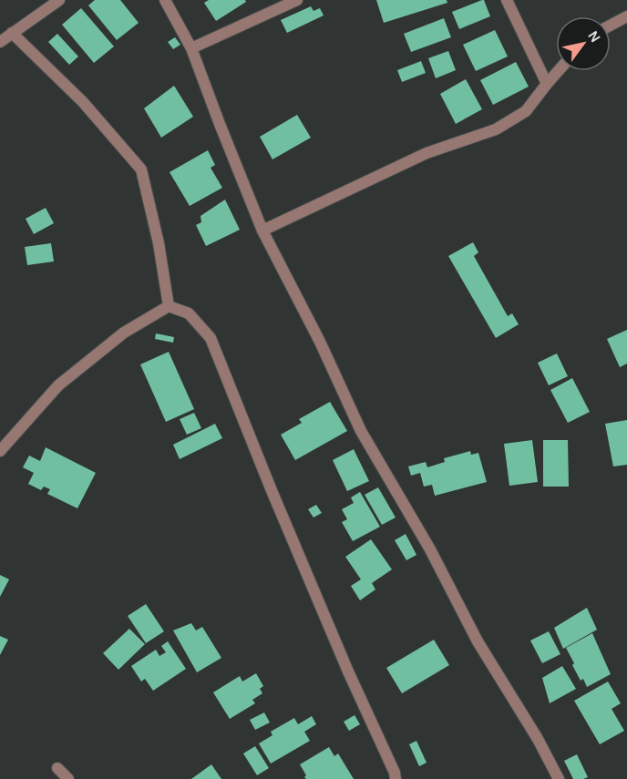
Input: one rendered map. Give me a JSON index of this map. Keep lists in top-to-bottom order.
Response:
{
  "north": "top right"
}
